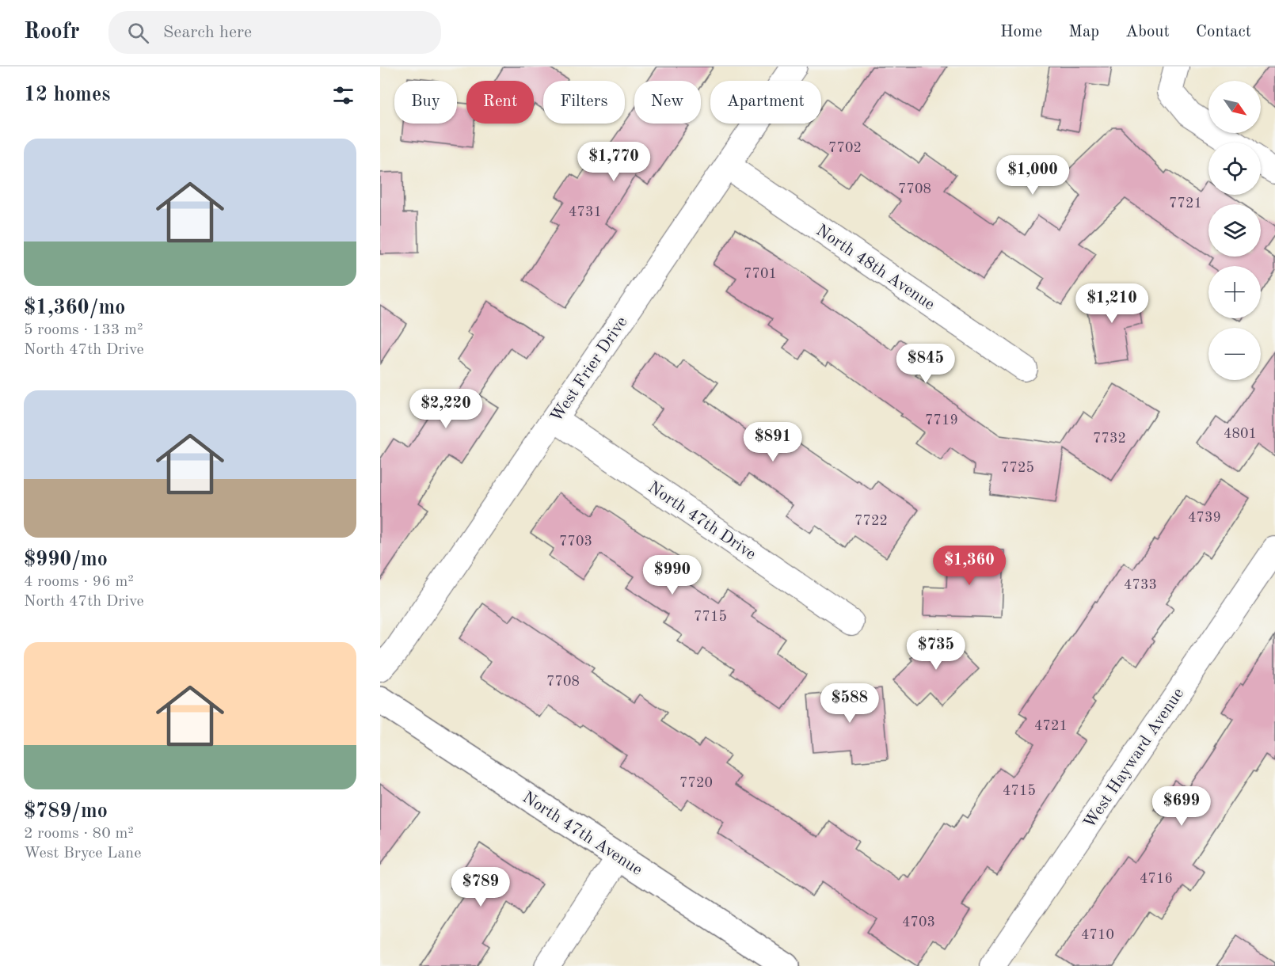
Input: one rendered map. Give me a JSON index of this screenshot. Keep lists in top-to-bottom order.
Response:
{
  "streets": {
    "street": [
      "North 48th Avenue",
      "West Frier Drive",
      "North 47th Drive",
      "West Hayward Avenue",
      "North 47th Avenue"
    ]
  },
  "crossings": [
    ["North 48th Avenue", "West Frier Drive"],
    ["West Frier Drive", "North 47th Drive"]
  ],
  "house_numbers": [
    "7702",
    "7708",
    "7721",
    "4731",
    "7701",
    "7719",
    "4801",
    "7732",
    "7725",
    "4739",
    "7722",
    "7703",
    "4733",
    "7715",
    "7708",
    "4721",
    "7720",
    "4715",
    "4716",
    "4703",
    "4710"
  ],
  "north": "bottom right",
  "page": {
    "header": "Roofr",
    "search": "Search here",
    "nav": [
      "Home",
      "Map",
      "About",
      "Contact"
    ],
    "heading": "12 homes",
    "map_buttons": ["+", "−"],
    "chip": [
      "Buy",
      "Rent",
      "Filters",
      "New",
      "Apartment"
    ],
    "list": [
      {
        "name": "$1,360/mo",
        "note": "5 rooms · 133 m² · North 47th Drive"
      },
      {
        "name": "$990/mo",
        "note": "4 rooms · 96 m² · North 47th Drive"
      },
      {
        "name": "$789/mo",
        "note": "2 rooms · 80 m² · West Bryce Lane"
      }
    ],
    "price": [
      "$1,770",
      "$1,000",
      "$1,210",
      "$845",
      "$2,220",
      "$891",
      "$1,360",
      "$990",
      "$735",
      "$588",
      "$699",
      "$789"
    ]
  }
}
